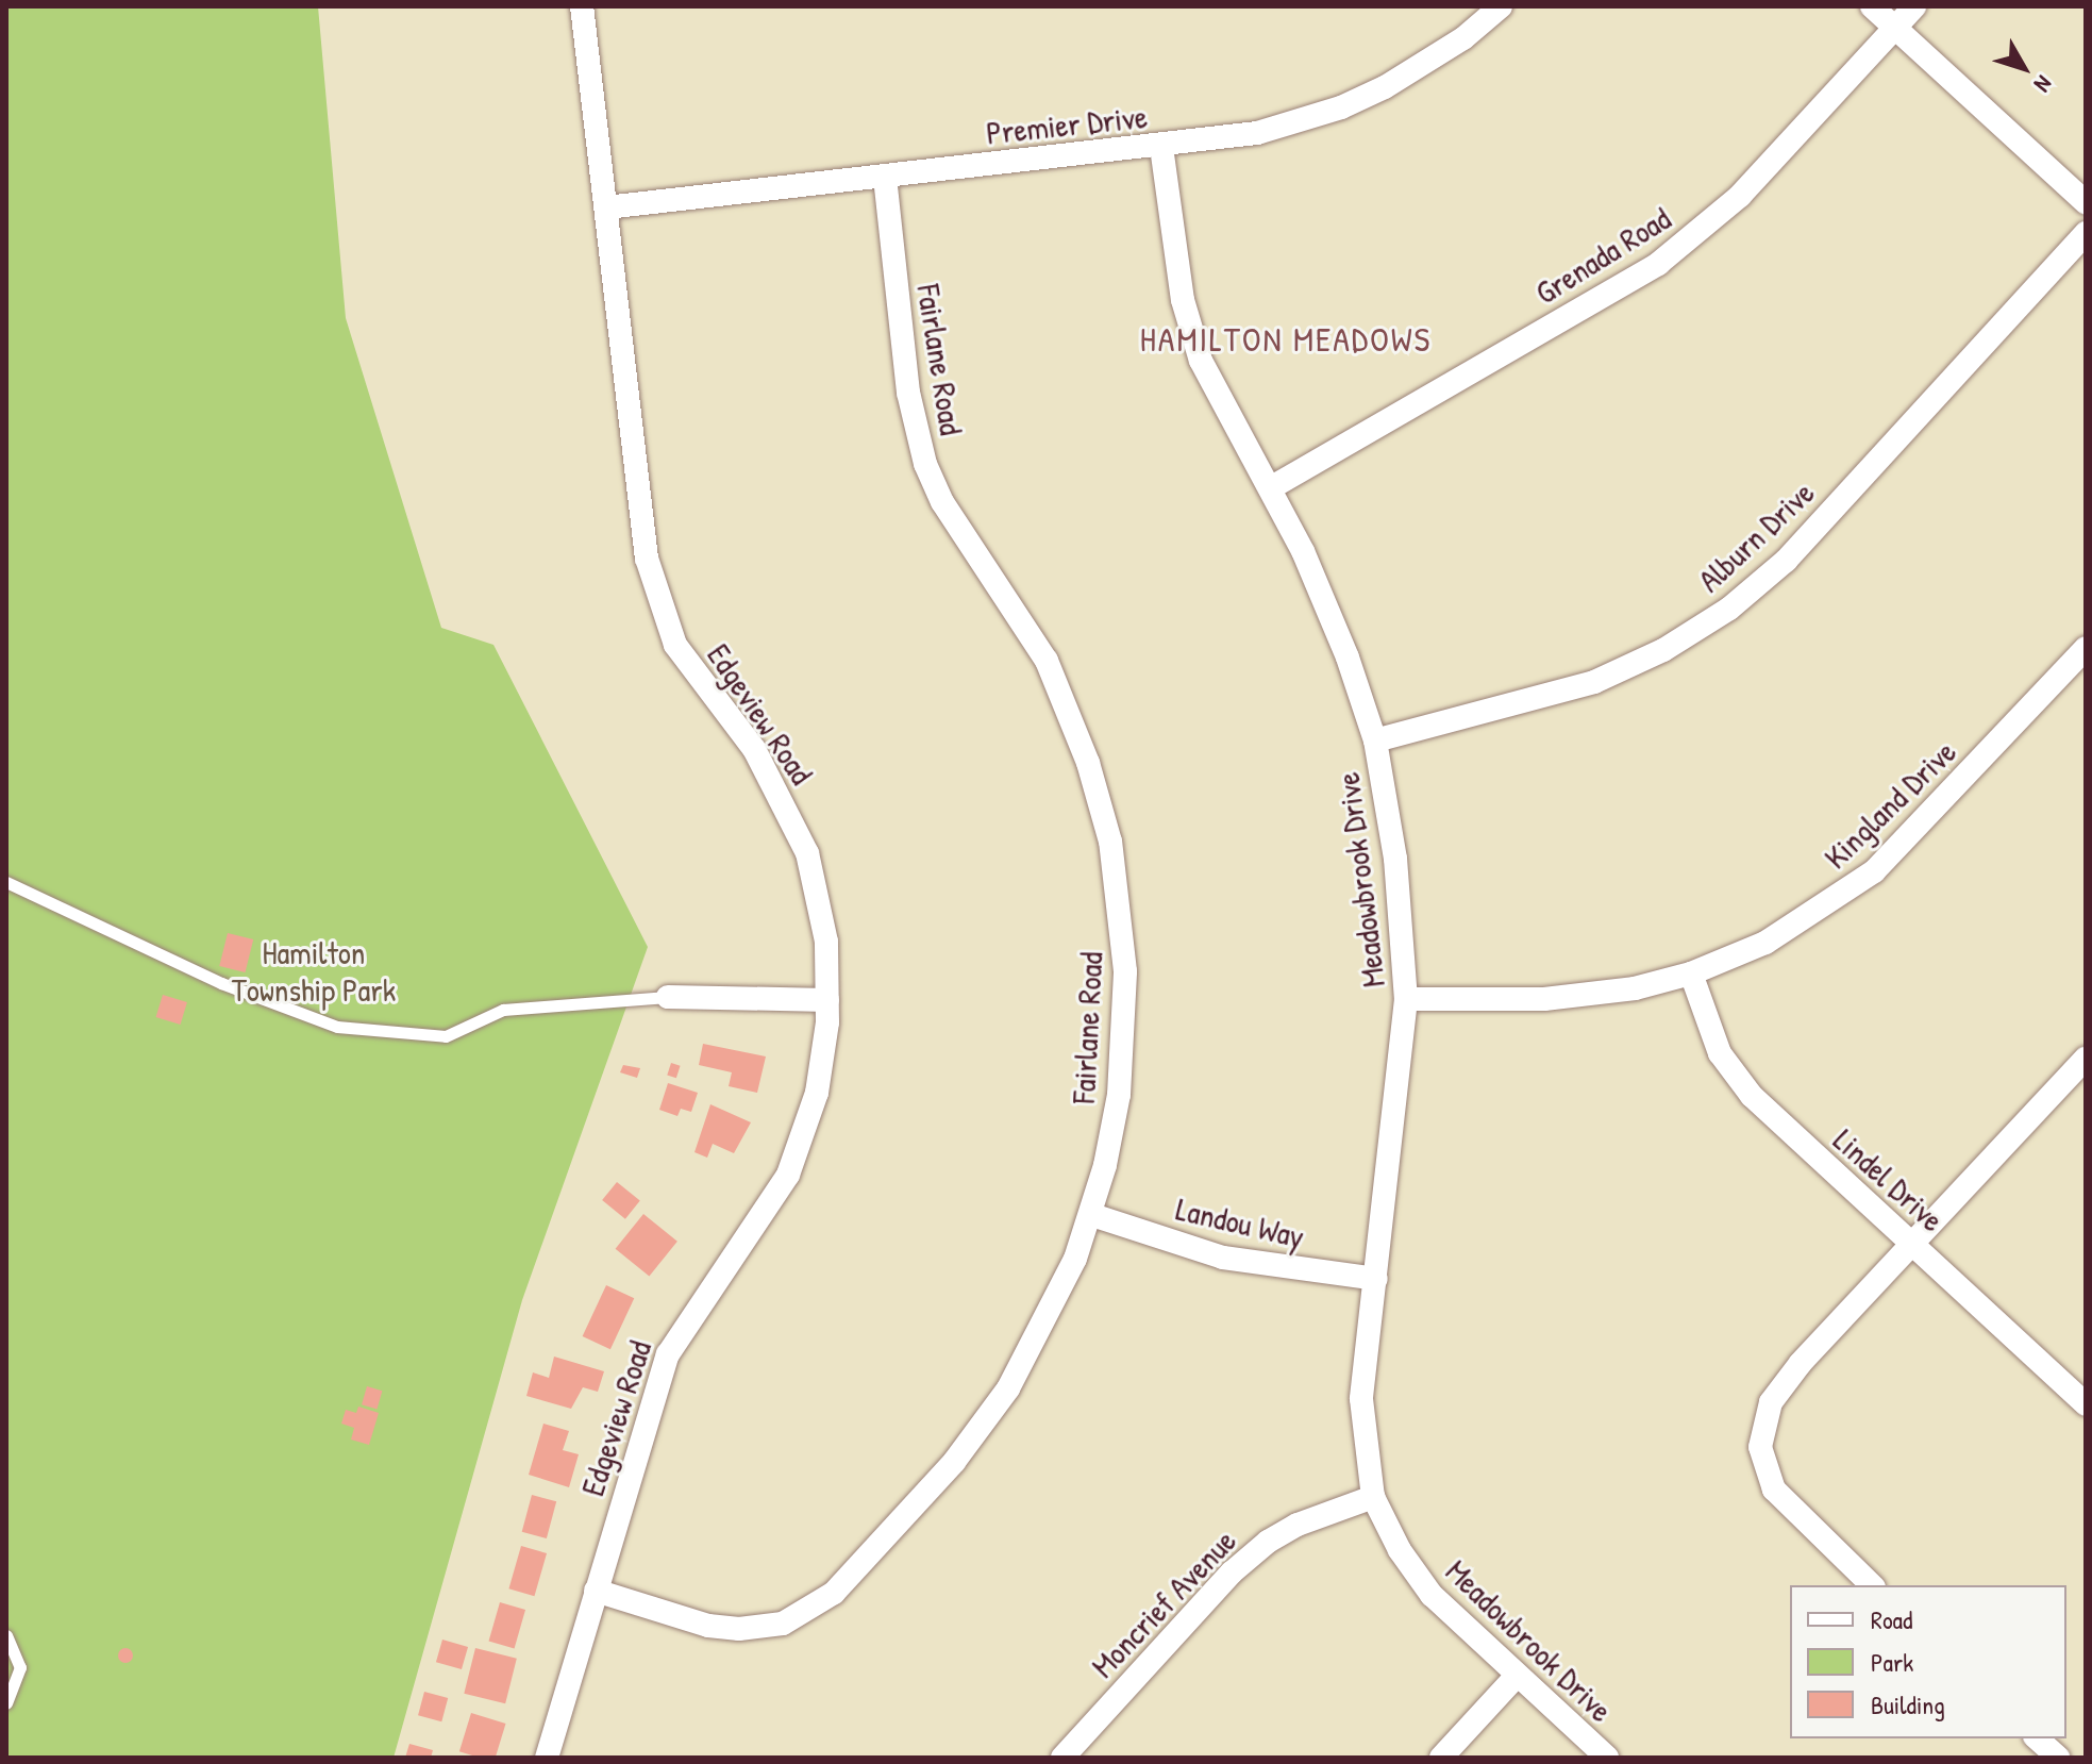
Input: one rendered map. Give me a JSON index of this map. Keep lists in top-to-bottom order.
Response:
{
  "streets": {
    "street": [
      "Premier Drive",
      "Grenada Road",
      "Fairlane Road",
      "Alburn Drive",
      "Edgeview Road",
      "Kingland Drive",
      "Meadowbrook Drive",
      "Lindel Drive",
      "Landou Way",
      "Moncrief Avenue"
    ]
  },
  "crossings": [
    ["Premier Drive", "Fairlane Road"],
    ["Premier Drive", "Edgeview Road"],
    ["Premier Drive", "Meadowbrook Drive"],
    ["Grenada Road", "Meadowbrook Drive"],
    ["Fairlane Road", "Edgeview Road"],
    ["Fairlane Road", "Landou Way"],
    ["Alburn Drive", "Meadowbrook Drive"],
    ["Kingland Drive", "Meadowbrook Drive"],
    ["Kingland Drive", "Lindel Drive"],
    ["Meadowbrook Drive", "Landou Way"],
    ["Meadowbrook Drive", "Moncrief Avenue"]
  ],
  "districts": ["HAMILTON MEADOWS"],
  "parks": ["Hamilton Township Park"],
  "legend": ["Road", "Park", "Building"],
  "north": "bottom right"
}
